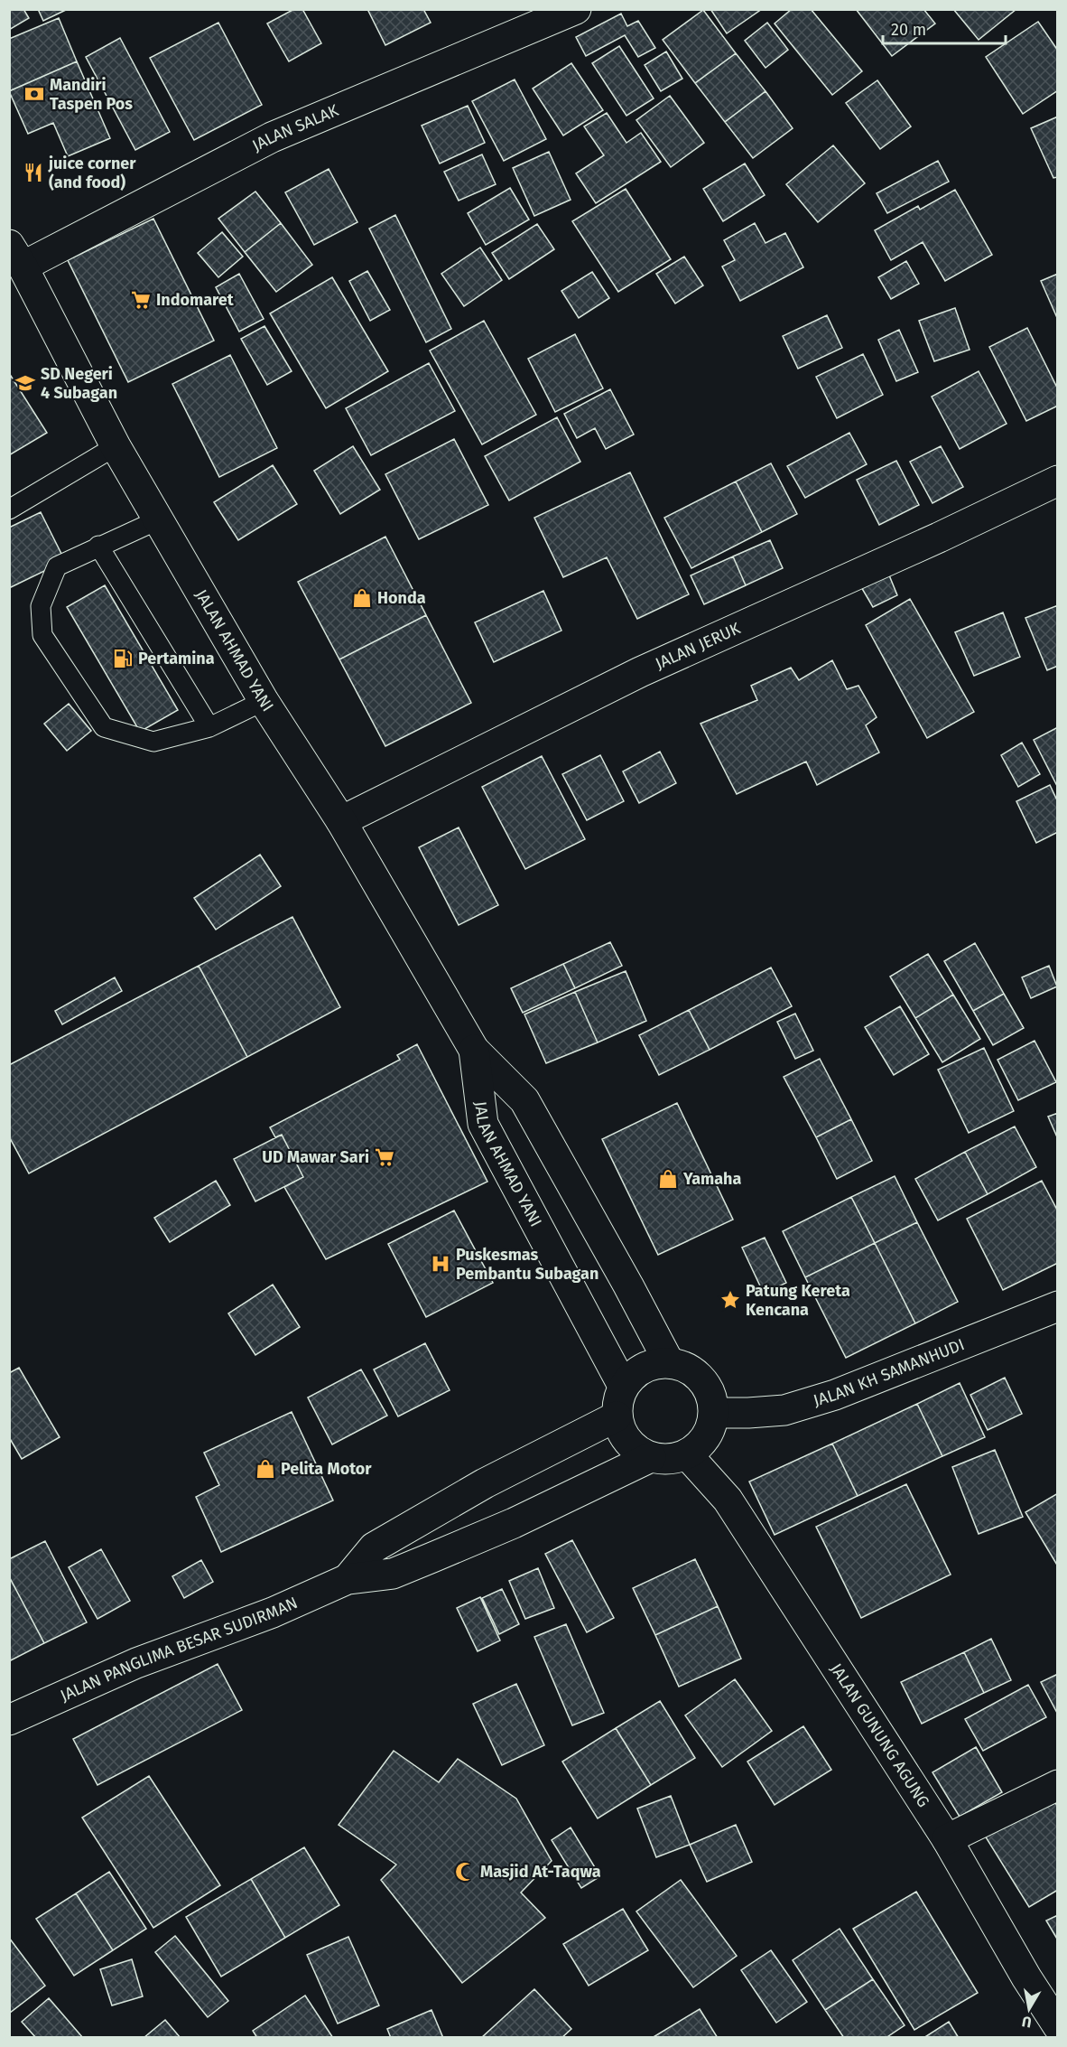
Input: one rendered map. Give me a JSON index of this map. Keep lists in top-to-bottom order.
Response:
{
  "streets": {
    "main road": [
      "JALAN SALAK",
      "JALAN JERUK",
      "JALAN AHMAD YANI",
      "JALAN KH SAMANHUDI",
      "JALAN PANGLIMA BESAR SUDIRMAN",
      "JALAN GUNUNG AGUNG"
    ]
  },
  "crossings": [
    ["JALAN SALAK", "JALAN AHMAD YANI"],
    ["JALAN JERUK", "JALAN AHMAD YANI"],
    ["JALAN AHMAD YANI", "JALAN KH SAMANHUDI"],
    ["JALAN AHMAD YANI", "JALAN PANGLIMA BESAR SUDIRMAN"],
    ["JALAN AHMAD YANI", "JALAN GUNUNG AGUNG"],
    ["JALAN KH SAMANHUDI", "JALAN PANGLIMA BESAR SUDIRMAN"],
    ["JALAN KH SAMANHUDI", "JALAN GUNUNG AGUNG"],
    ["JALAN PANGLIMA BESAR SUDIRMAN", "JALAN GUNUNG AGUNG"]
  ],
  "places": {
    "bank": ["Mandiri Taspen Pos"],
    "restaurant": ["juice corner (and food)"],
    "supermarket": ["Indomaret", "UD Mawar Sari"],
    "school or university": ["SD Negeri 4 Subagan"],
    "shop": ["Honda", "Yamaha", "Pelita Motor"],
    "fuel station": ["Pertamina"],
    "hospital": ["Puskesmas Pembantu Subagan"],
    "place": ["Patung Kereta Kencana"],
    "mosque": ["Masjid At-Taqwa"]
  },
  "scale_bar": "20 m",
  "north": "bottom"
}
